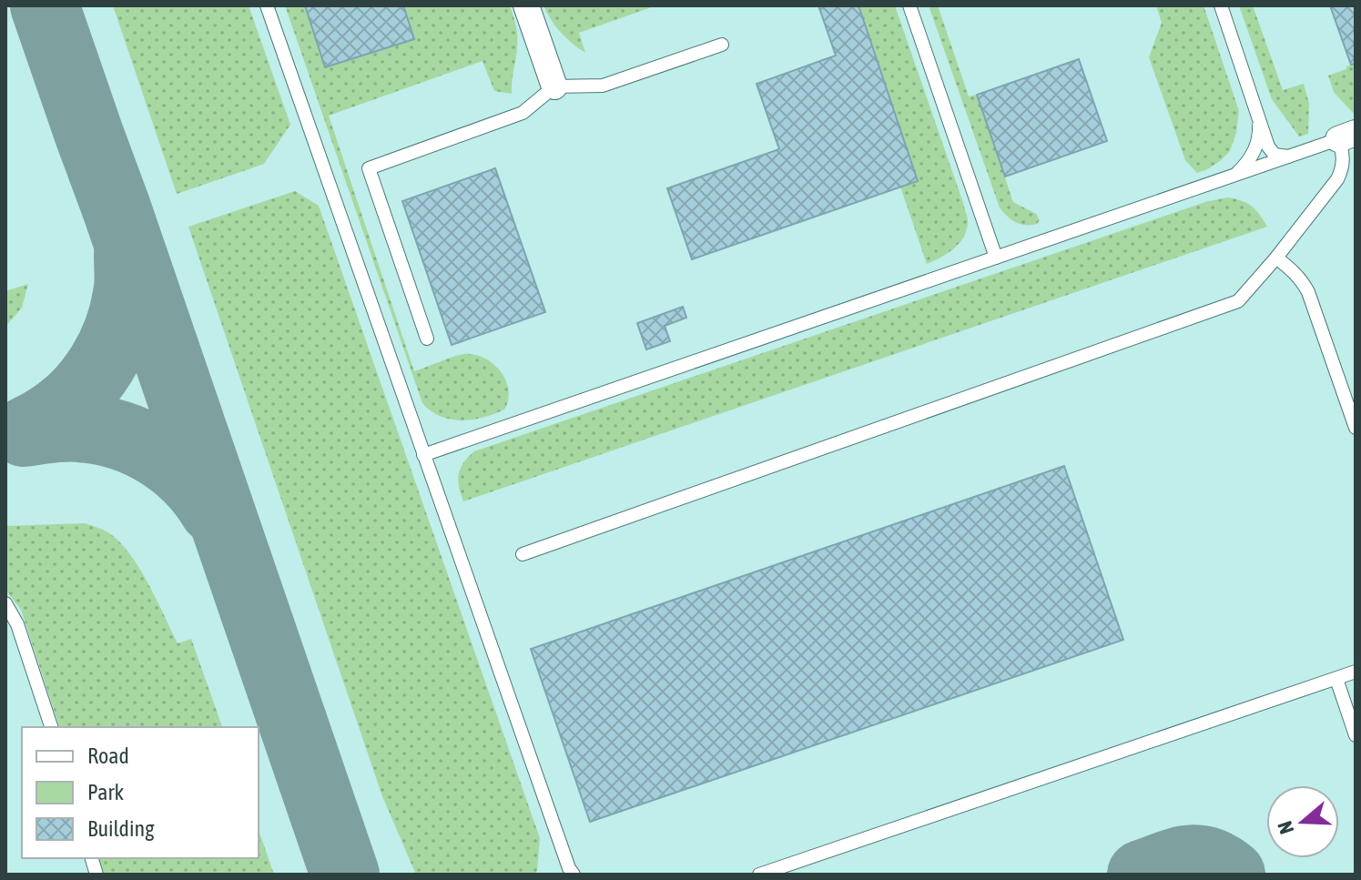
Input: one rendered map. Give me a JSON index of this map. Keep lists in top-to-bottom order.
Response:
{
  "legend": ["Road", "Park", "Building"],
  "north": "left"
}
